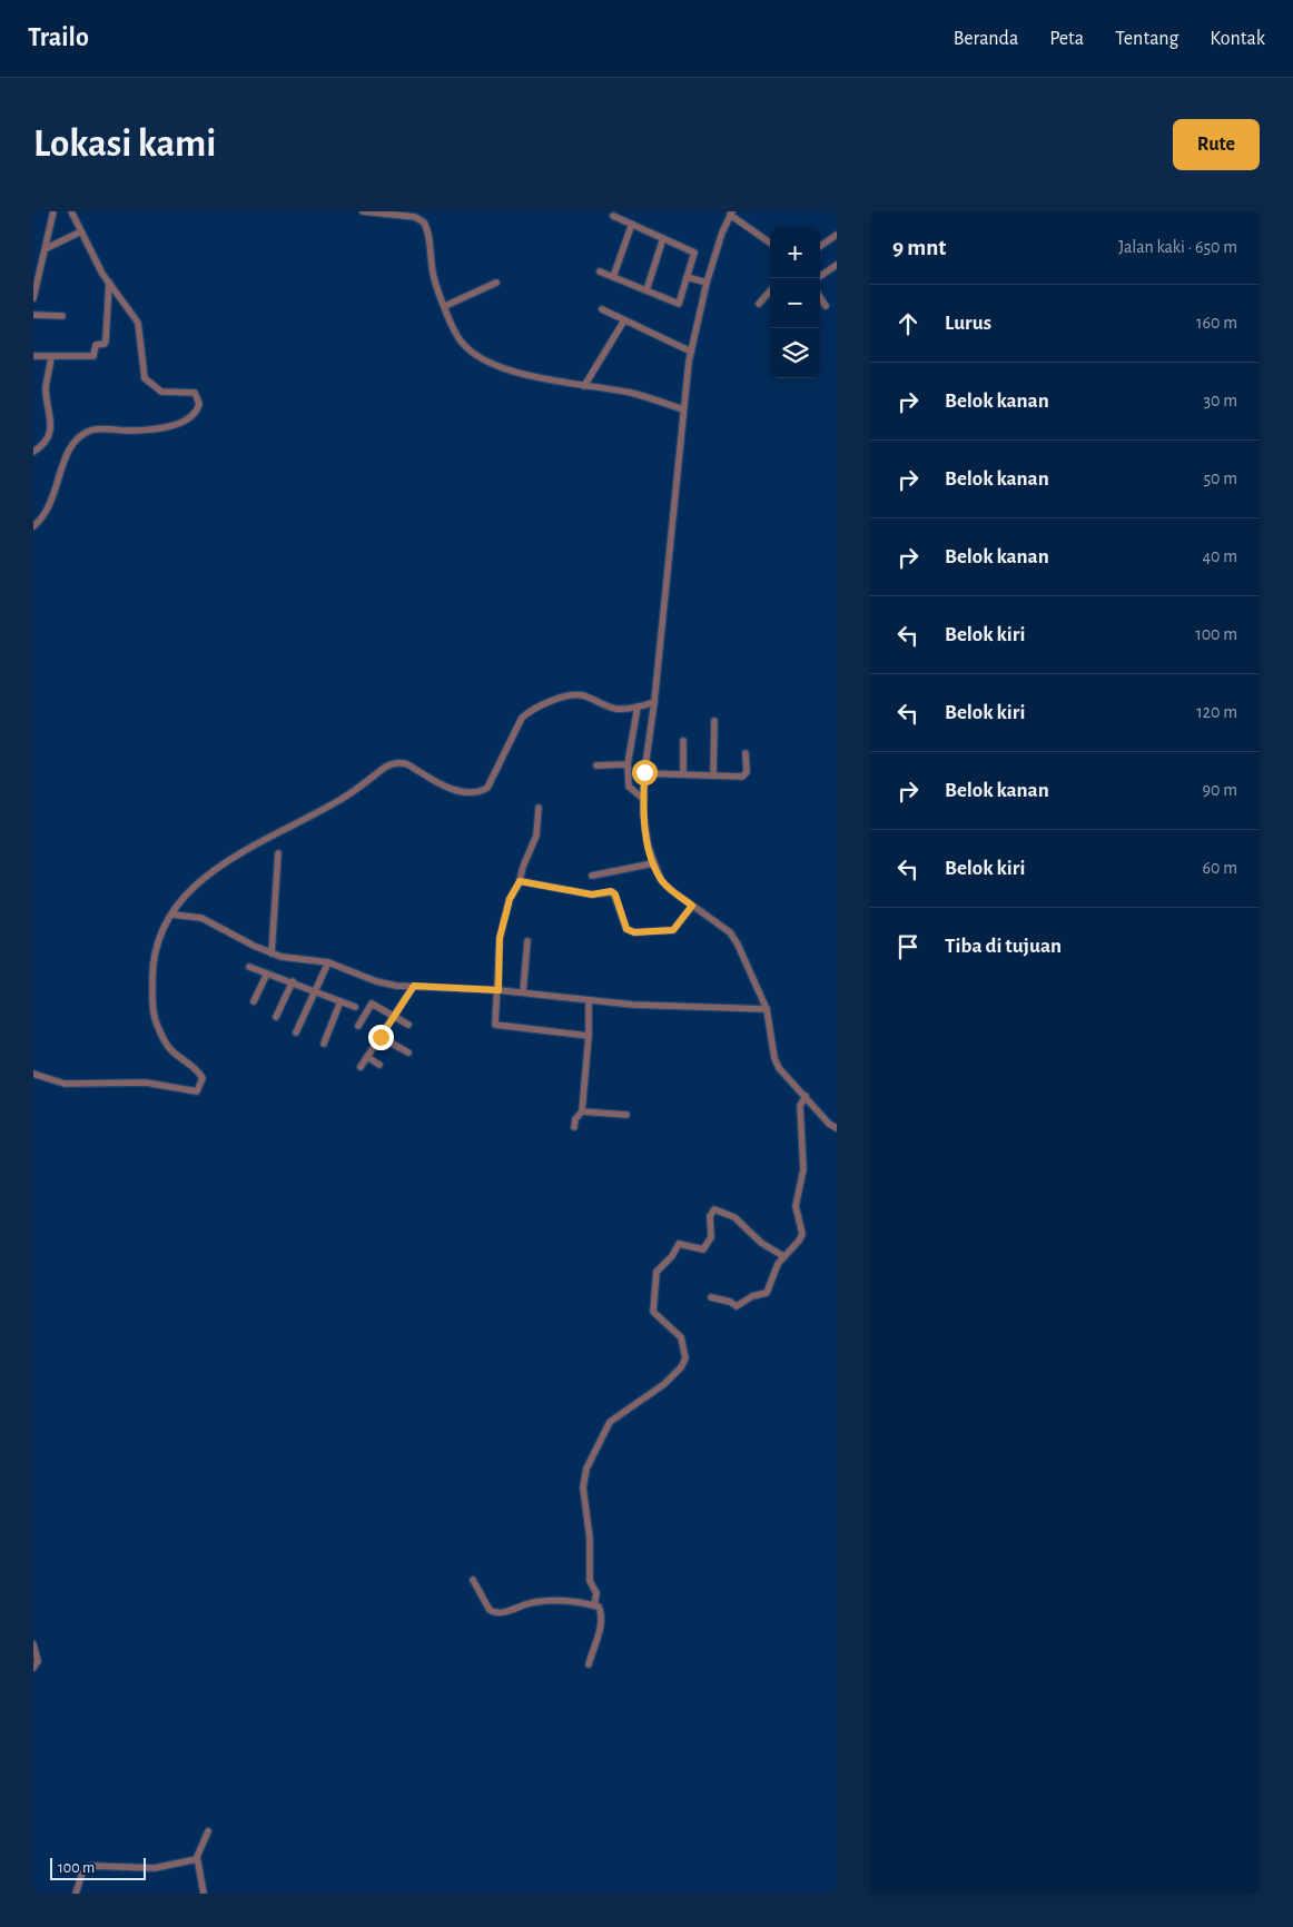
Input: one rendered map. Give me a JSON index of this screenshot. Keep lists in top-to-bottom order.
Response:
{
  "scale_bar": "100 m",
  "page": {
    "header": "Trailo",
    "nav": [
      "Beranda",
      "Peta",
      "Tentang",
      "Kontak"
    ],
    "buttons": "Rute",
    "title": "Lokasi kami",
    "heading": ["9 mnt", "Jalan kaki · 650 m"],
    "map_buttons": ["+", "−"],
    "list": [
      ["Lurus", "160 m"],
      ["Belok kanan", "30 m"],
      ["Belok kanan", "50 m"],
      ["Belok kanan", "40 m"],
      ["Belok kiri", "100 m"],
      ["Belok kiri", "120 m"],
      ["Belok kanan", "90 m"],
      ["Belok kiri", "60 m"],
      "Tiba di tujuan"
    ],
    "scale": "100 m"
  }
}
